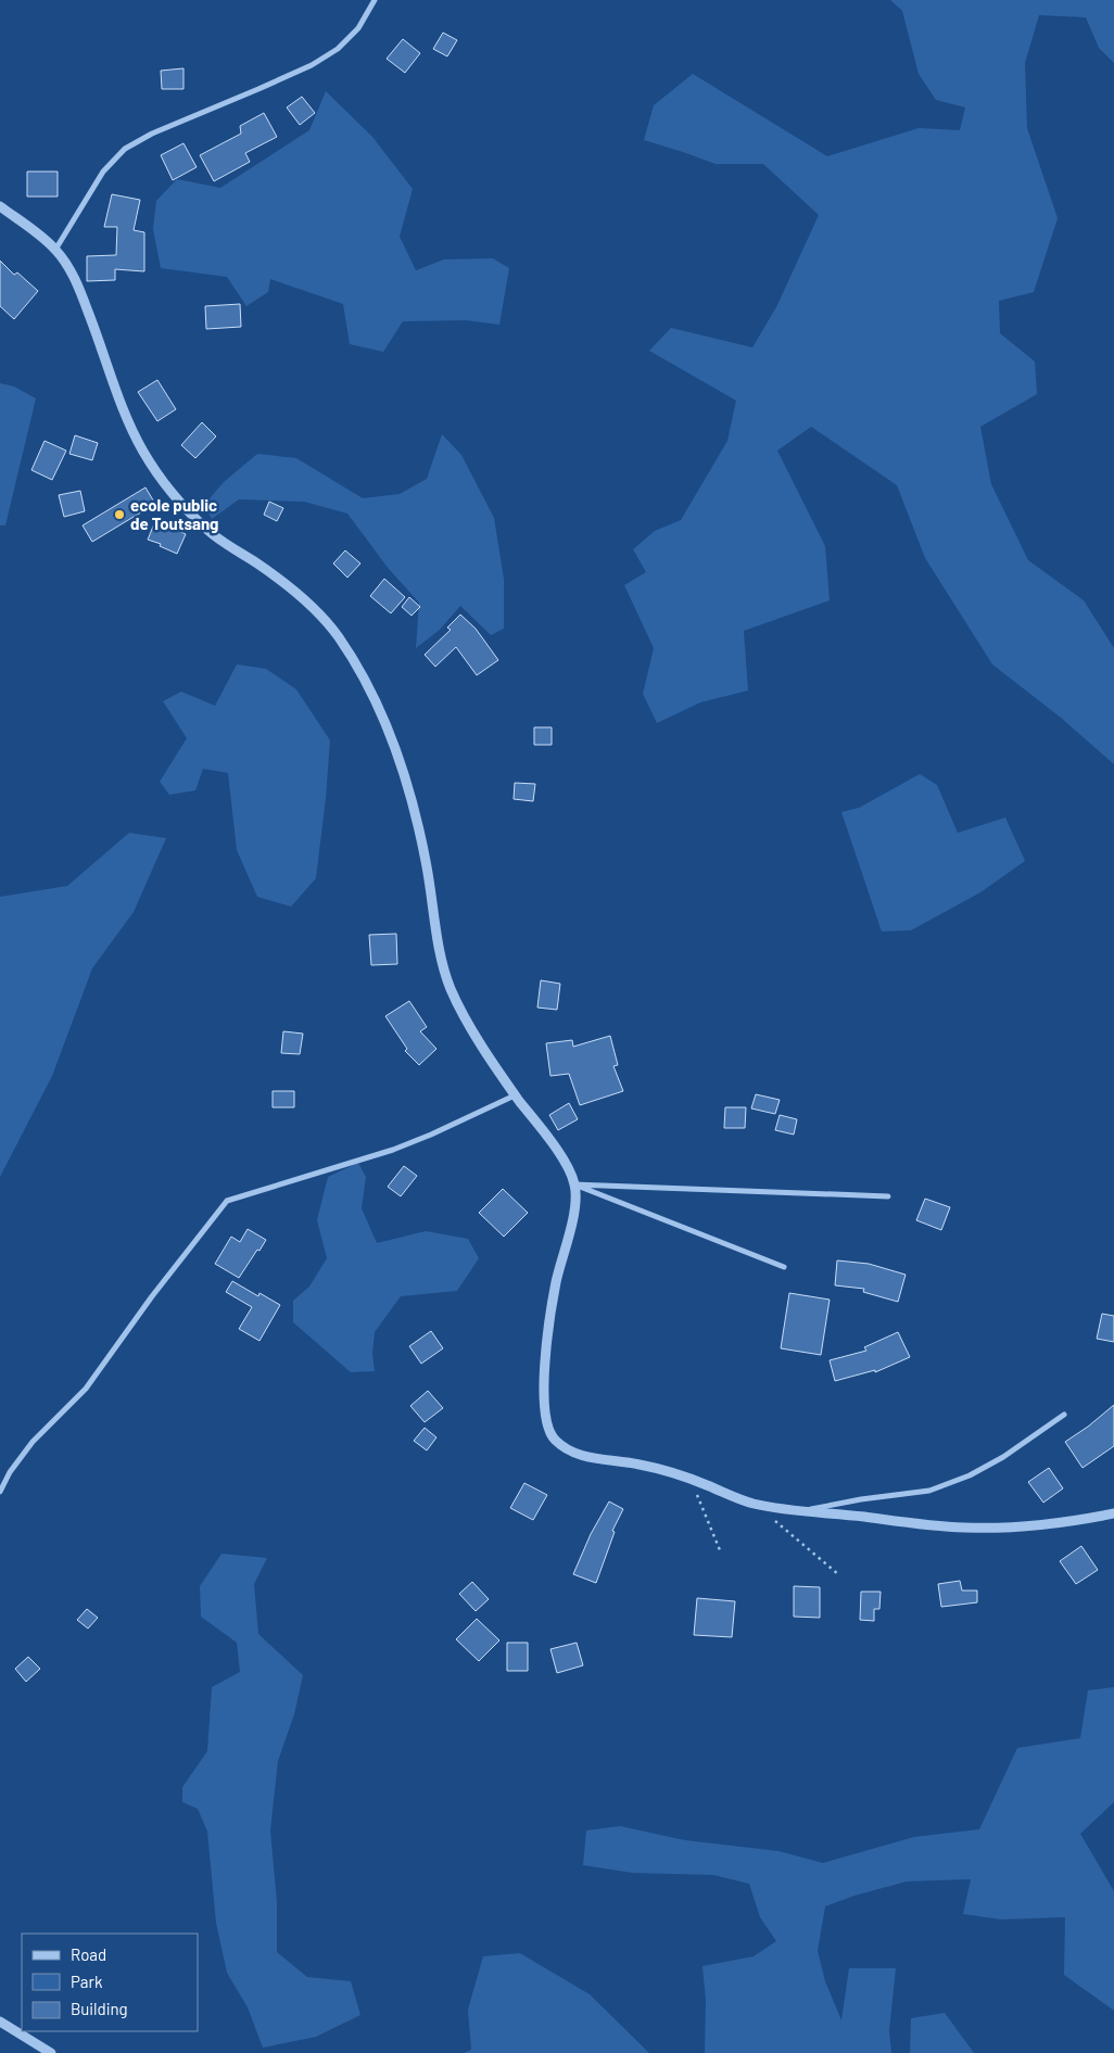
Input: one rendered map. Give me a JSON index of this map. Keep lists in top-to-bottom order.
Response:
{
  "places": ["ecole public de Toutsang"],
  "legend": ["Road", "Park", "Building"]
}
